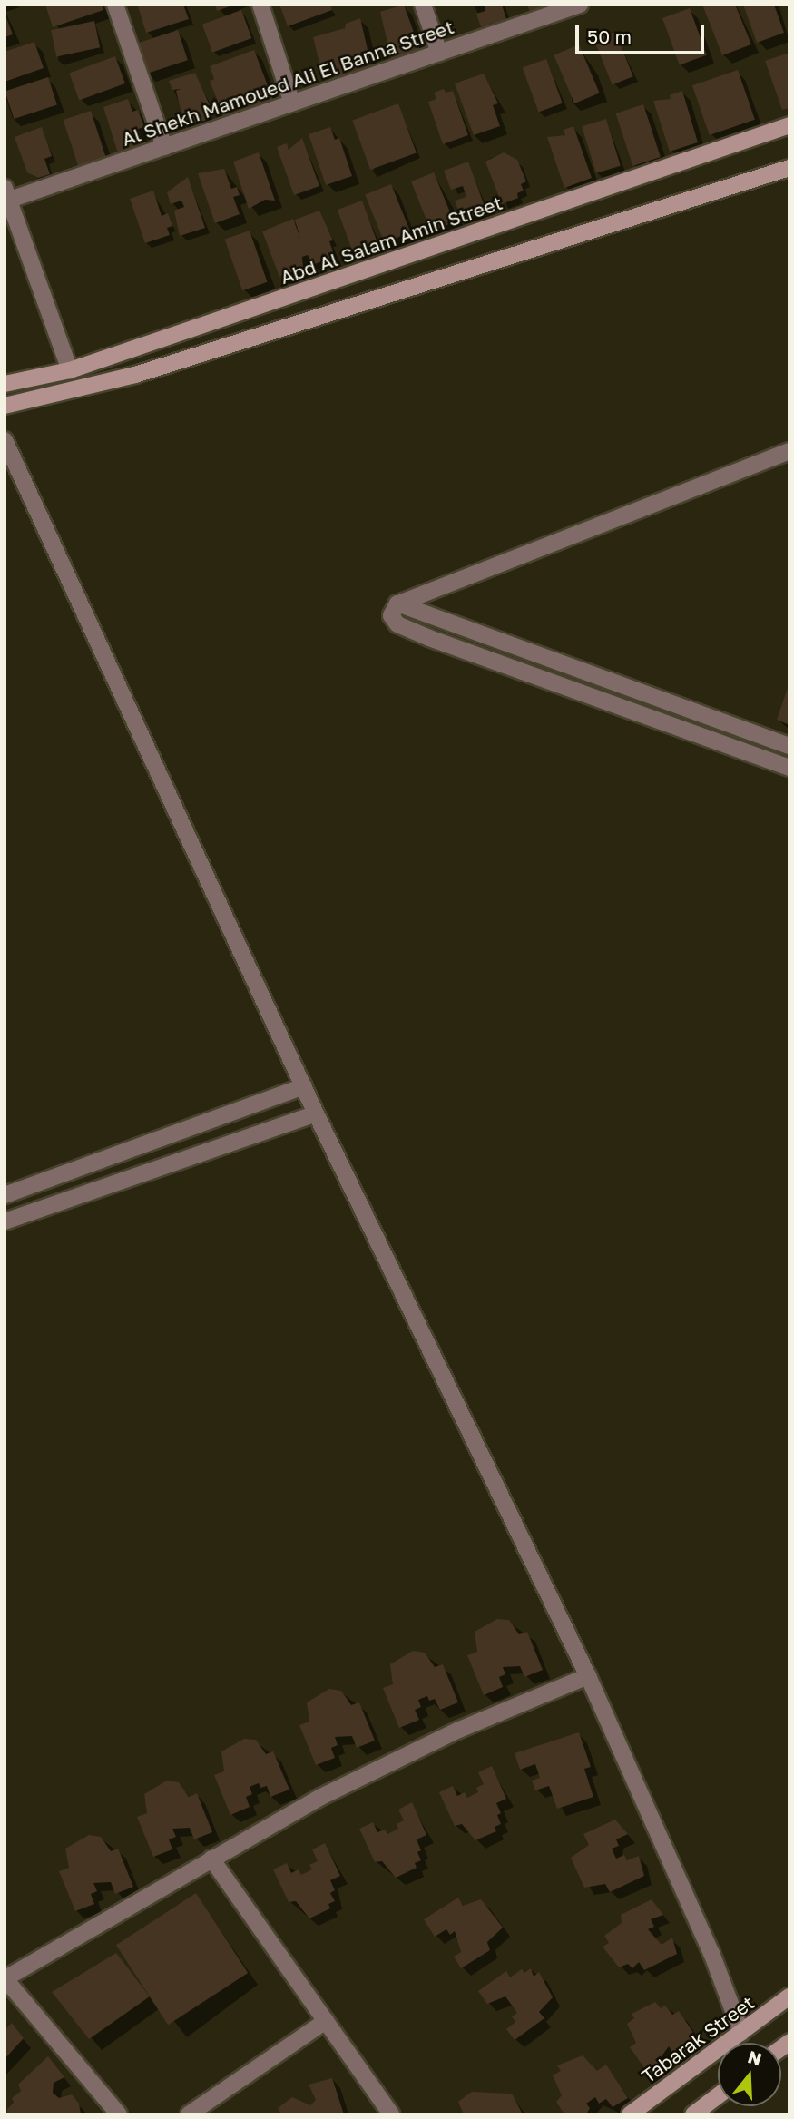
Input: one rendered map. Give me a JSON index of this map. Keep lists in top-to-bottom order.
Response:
{
  "streets": {
    "street": ["Al Shekh Mamoued Ali El Banna Street", "Abd Al Salam Amin Street", "Tabarak Street"]
  },
  "scale_bar": "50 m",
  "north": "top"
}
